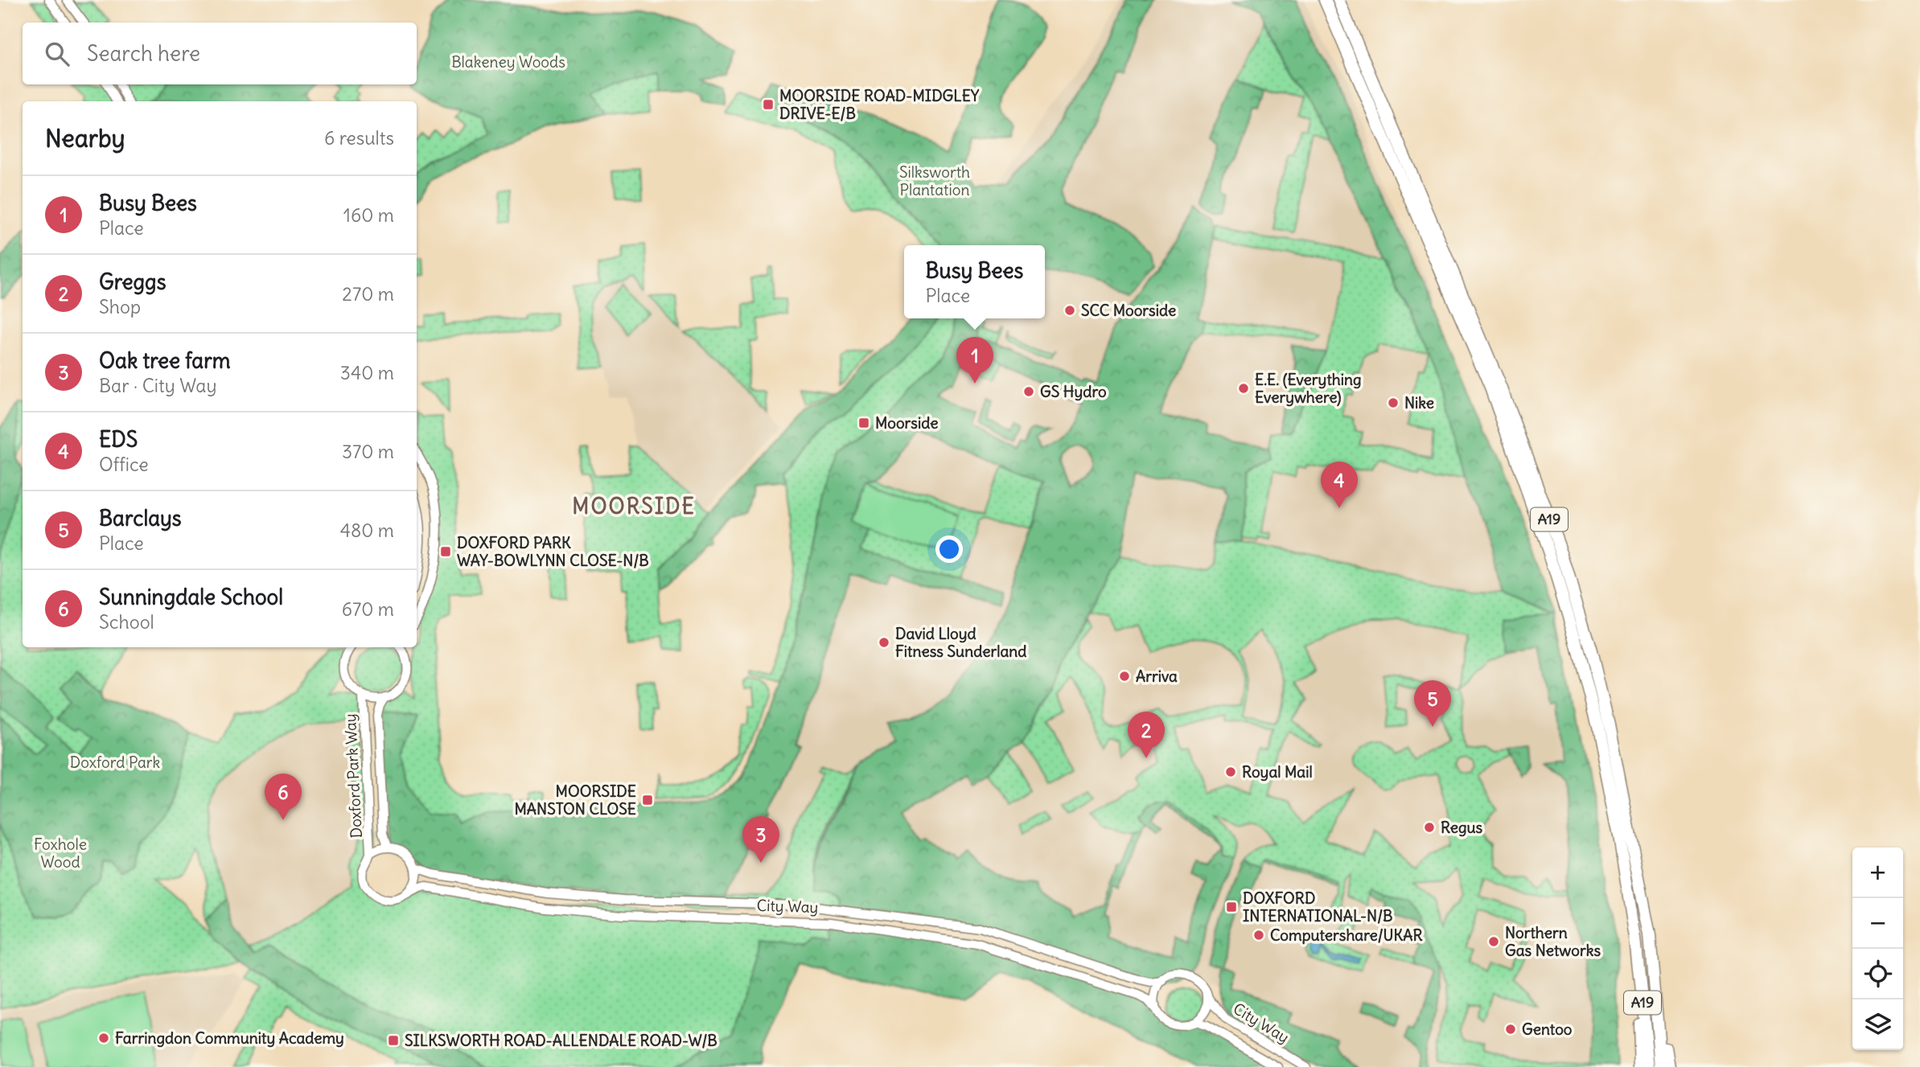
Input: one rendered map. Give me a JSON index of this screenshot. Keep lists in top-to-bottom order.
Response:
{
  "streets": {
    "highway": ["A19"],
    "main road": ["Doxford Park Way", "City Way"]
  },
  "crossings": [
    ["Doxford Park Way", "City Way"]
  ],
  "districts": ["MOORSIDE"],
  "parks": [
    "Blakeney Woods",
    "Silksworth Plantation",
    "Doxford Park",
    "Foxhole Wood"
  ],
  "places": {
    "transit": [
      "MOORSIDE ROAD-MIDGLEY DRIVE-E/B",
      "Moorside",
      "DOXFORD PARK WAY-BOWLYNN CLOSE-N/B",
      "MOORSIDE MANSTON CLOSE",
      "DOXFORD INTERNATIONAL-N/B",
      "SILKSWORTH ROAD-ALLENDALE ROAD-W/B"
    ],
    "other": [
      "SCC Moorside",
      "E.E. (Everything Everywhere)",
      "GS Hydro",
      "Nike",
      "David Lloyd Fitness Sunderland",
      "Arriva",
      "Royal Mail",
      "Regus",
      "Computershare/UKAR",
      "Northern Gas Networks",
      "Gentoo",
      "Farringdon Community Academy"
    ]
  },
  "page": {
    "search": "Search here",
    "heading": ["Nearby", "6 results"],
    "list": [
      {
        "mark": "1",
        "name": "Busy Bees",
        "note": "Place",
        "value": "160 m"
      },
      {
        "mark": "2",
        "name": "Greggs",
        "note": "Shop",
        "value": "270 m"
      },
      {
        "mark": "3",
        "name": "Oak tree farm",
        "note": "Bar · City Way",
        "value": "340 m"
      },
      {
        "mark": "4",
        "name": "EDS",
        "note": "Office",
        "value": "370 m"
      },
      {
        "mark": "5",
        "name": "Barclays",
        "note": "Place",
        "value": "480 m"
      },
      {
        "mark": "6",
        "name": "Sunningdale School",
        "note": "School",
        "value": "670 m"
      }
    ],
    "popup": ["Busy Bees", "Place"],
    "pins": [
      "1",
      "4",
      "5",
      "2",
      "6",
      "3"
    ],
    "map_buttons": ["+", "−"]
  }
}
